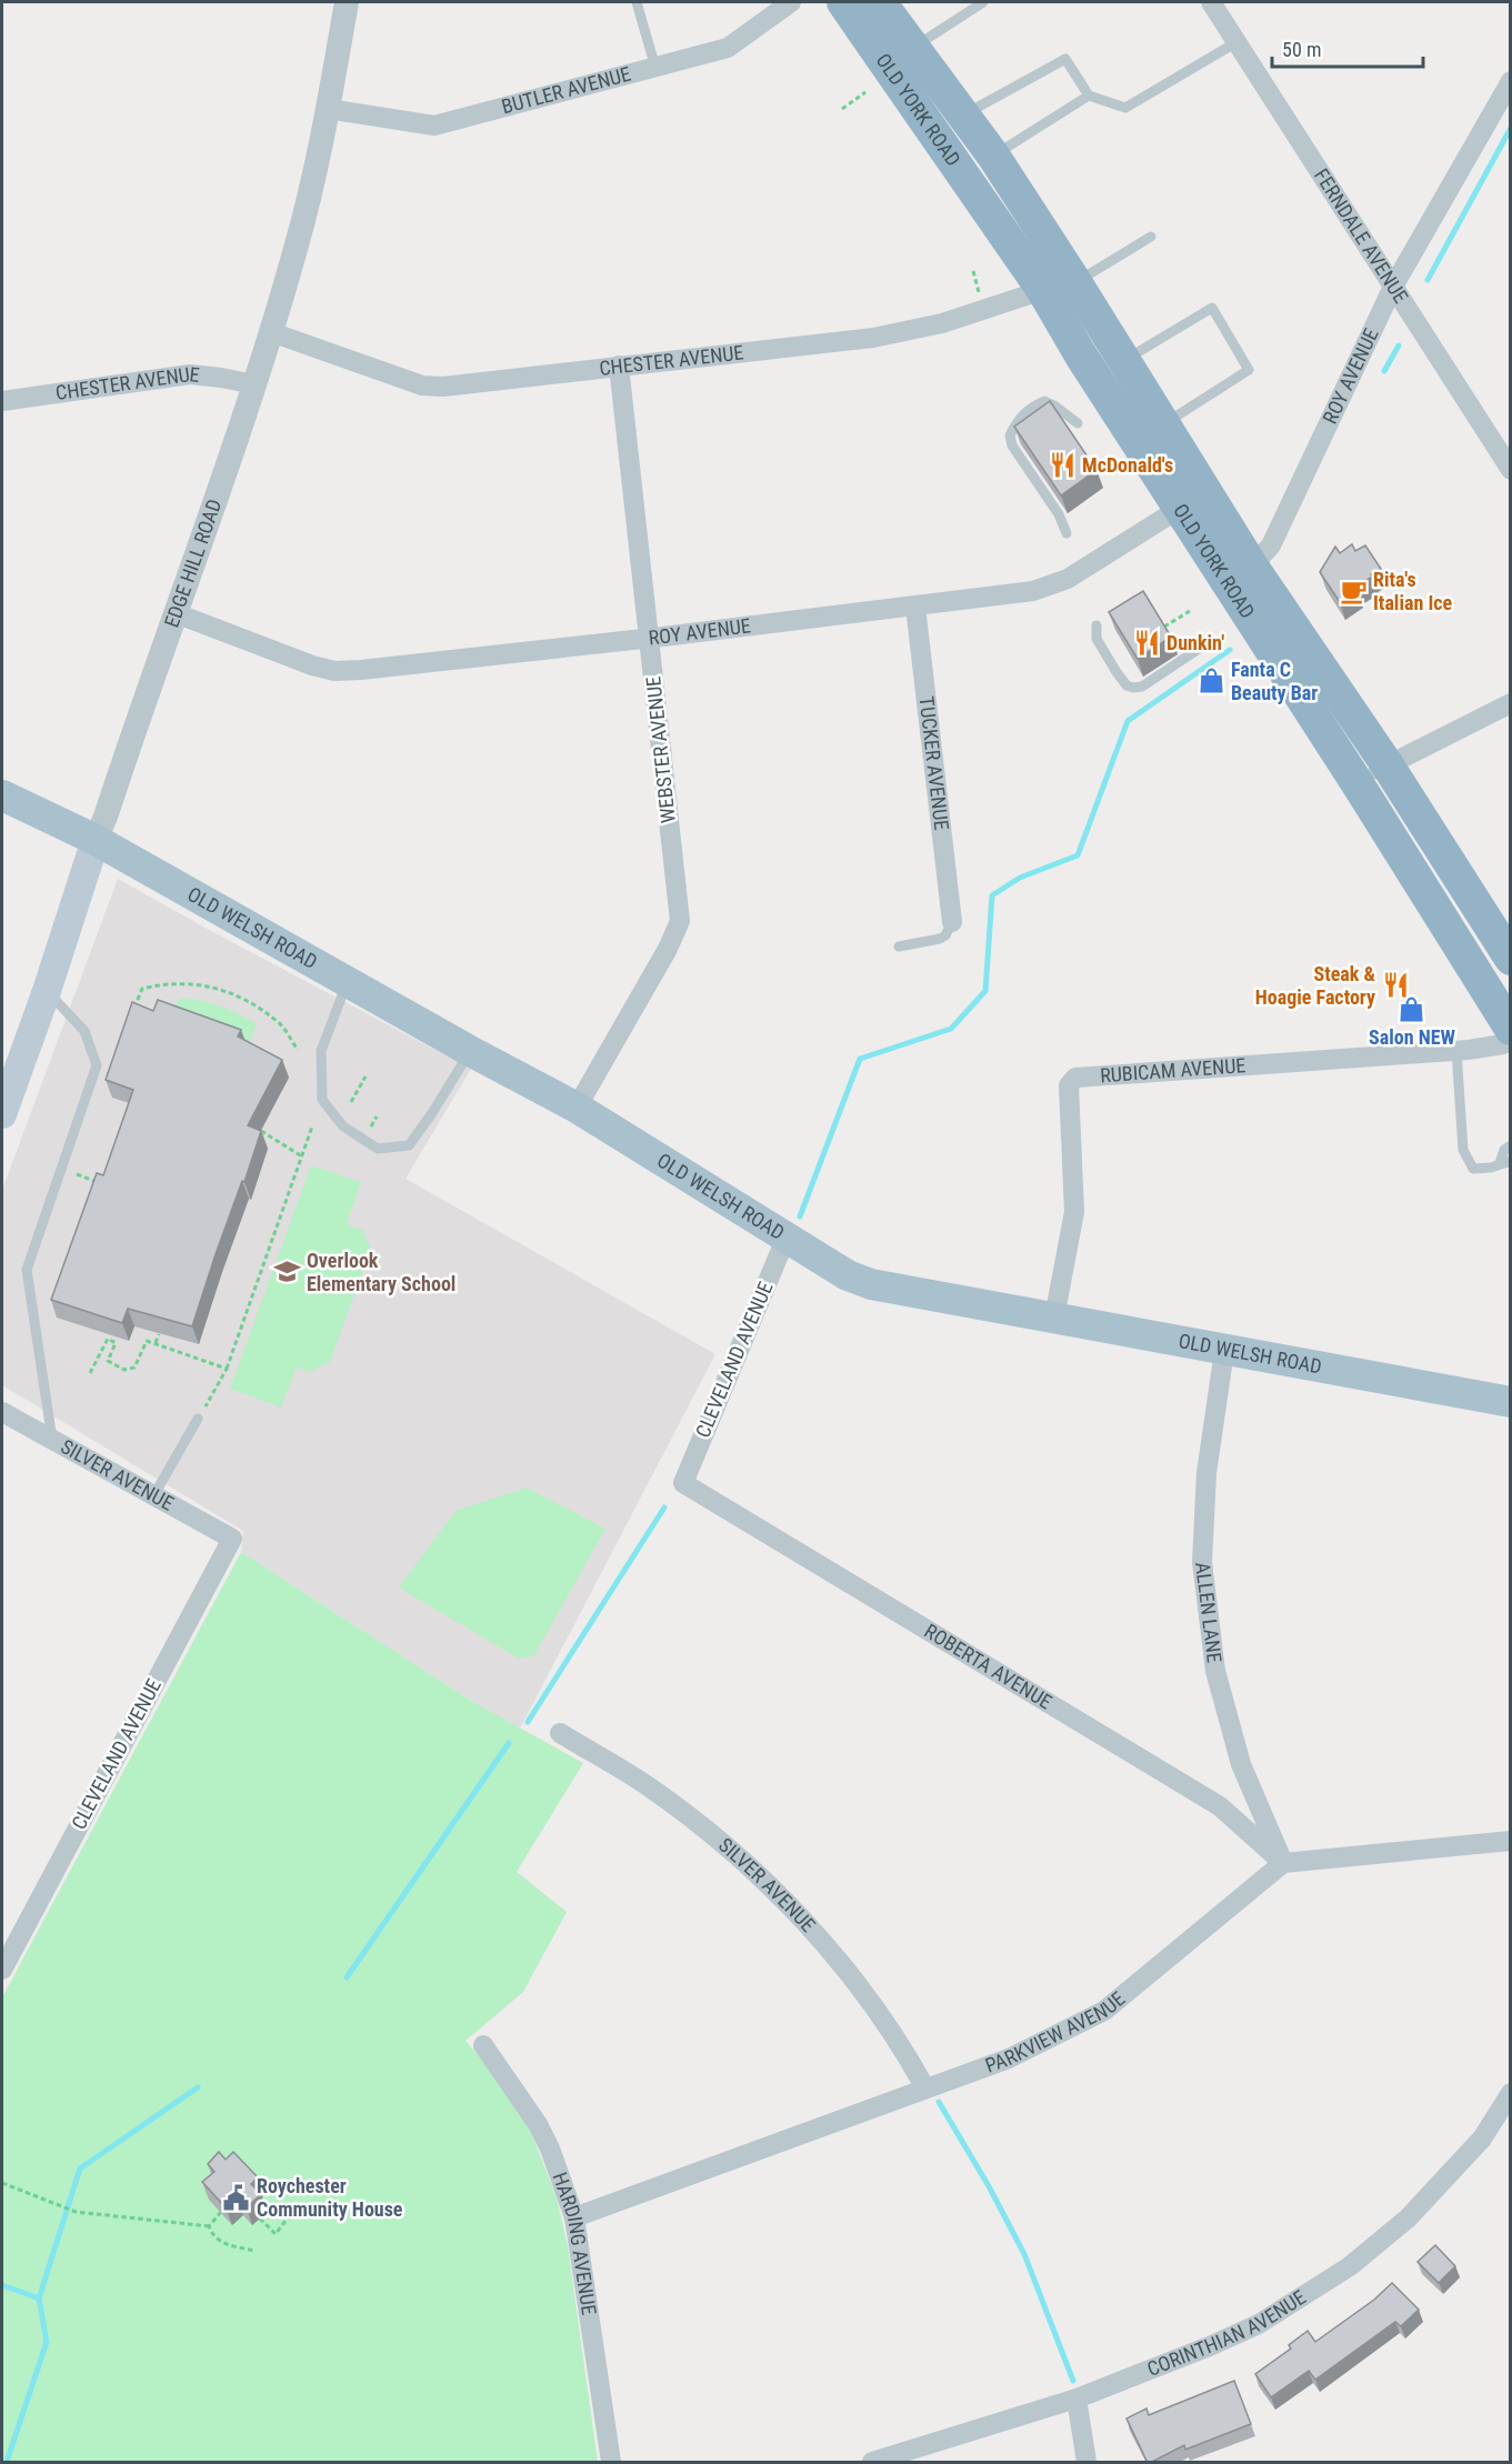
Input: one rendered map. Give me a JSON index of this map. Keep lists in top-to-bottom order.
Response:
{
  "streets": {
    "highway": ["OLD YORK ROAD"],
    "main road": ["EDGE HILL ROAD", "OLD WELSH ROAD"],
    "street": [
      "BUTLER AVENUE",
      "FERNDALE AVENUE",
      "CHESTER AVENUE",
      "ROY AVENUE",
      "WEBSTER AVENUE",
      "TUCKER AVENUE",
      "RUBICAM AVENUE",
      "CLEVELAND AVENUE",
      "SILVER AVENUE",
      "ALLEN LANE",
      "ROBERTA AVENUE",
      "PARKVIEW AVENUE",
      "HARDING AVENUE",
      "CORINTHIAN AVENUE"
    ]
  },
  "crossings": [
    ["BUTLER AVENUE", "EDGE HILL ROAD"],
    ["OLD YORK ROAD", "CHESTER AVENUE"],
    ["OLD YORK ROAD", "ROY AVENUE"],
    ["FERNDALE AVENUE", "ROY AVENUE"],
    ["CHESTER AVENUE", "EDGE HILL ROAD"],
    ["CHESTER AVENUE", "WEBSTER AVENUE"],
    ["ROY AVENUE", "EDGE HILL ROAD"],
    ["ROY AVENUE", "WEBSTER AVENUE"],
    ["ROY AVENUE", "TUCKER AVENUE"],
    ["EDGE HILL ROAD", "OLD WELSH ROAD"],
    ["WEBSTER AVENUE", "OLD WELSH ROAD"],
    ["OLD WELSH ROAD", "RUBICAM AVENUE"],
    ["OLD WELSH ROAD", "CLEVELAND AVENUE"],
    ["OLD WELSH ROAD", "ALLEN LANE"],
    ["CLEVELAND AVENUE", "SILVER AVENUE"],
    ["CLEVELAND AVENUE", "ROBERTA AVENUE"],
    ["SILVER AVENUE", "PARKVIEW AVENUE"],
    ["ALLEN LANE", "ROBERTA AVENUE"],
    ["ALLEN LANE", "PARKVIEW AVENUE"],
    ["ROBERTA AVENUE", "PARKVIEW AVENUE"],
    ["PARKVIEW AVENUE", "HARDING AVENUE"]
  ],
  "places": {
    "restaurant": ["McDonald's", "Dunkin'", "Steak & Hoagie Factory"],
    "cafe": ["Rita's Italian Ice"],
    "shop": ["Fanta C Beauty Bar", "Salon NEW"],
    "school or university": ["Overlook Elementary School"],
    "public building": ["Roychester Community House"]
  },
  "scale_bar": "50 m"
}
